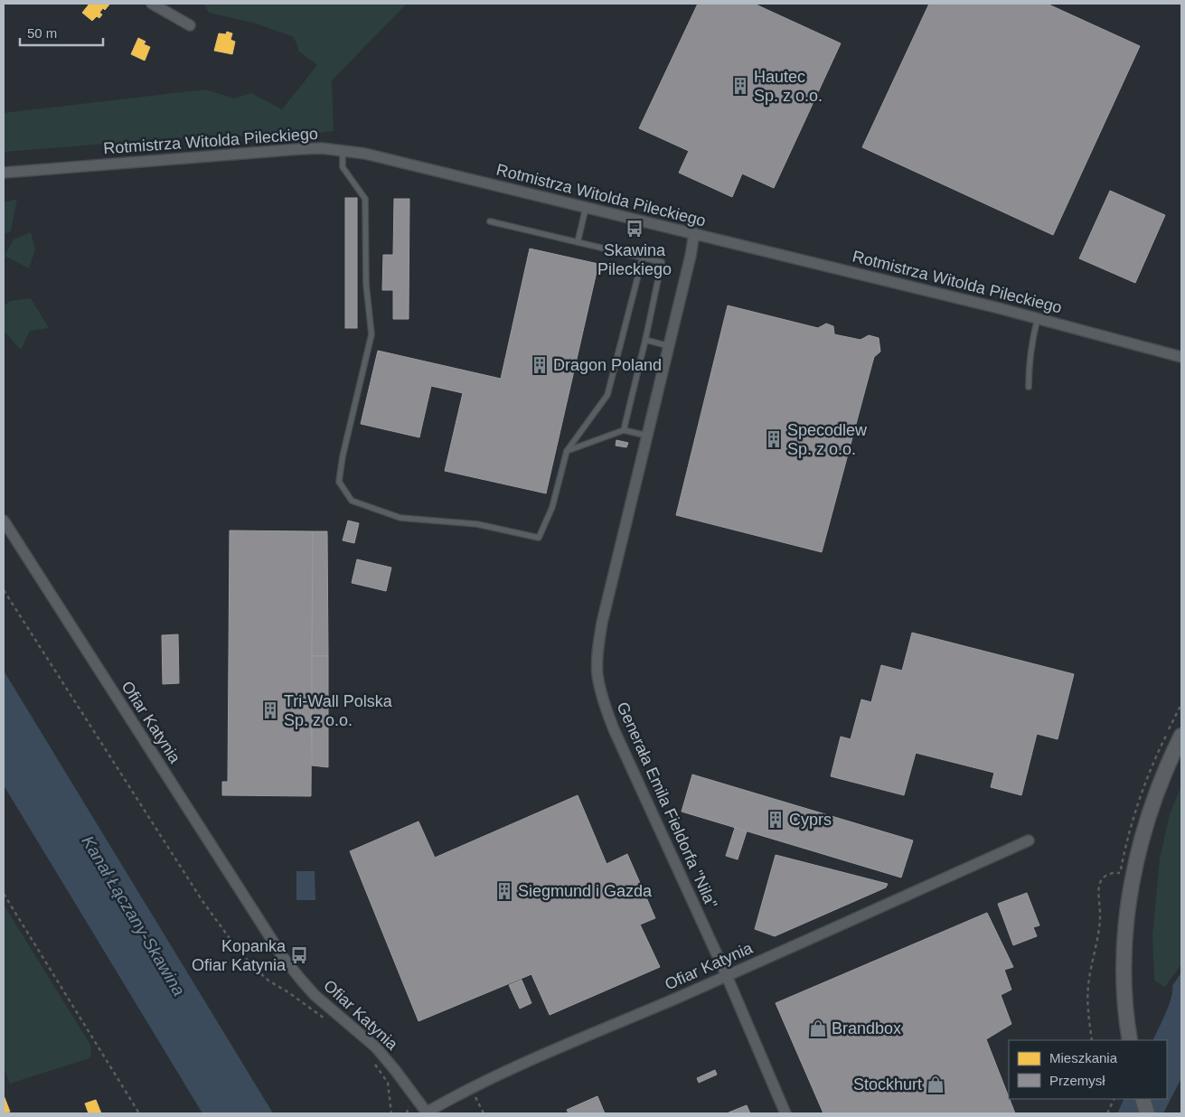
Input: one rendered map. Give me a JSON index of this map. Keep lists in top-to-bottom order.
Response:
{
  "streets": {
    "street": ["Rotmistrza Witolda Pileckiego", "Ofiar Katynia", "Generała Emila Fieldorfa \"Nila\""]
  },
  "crossings": [
    ["Rotmistrza Witolda Pileckiego", "Generała Emila Fieldorfa \"Nila\""],
    ["Ofiar Katynia", "Generała Emila Fieldorfa \"Nila\""]
  ],
  "water": ["Kanał Łączany-Skawina"],
  "places": {
    "building": [
      "Hautec Sp. z o.o.",
      "Dragon Poland",
      "Specodlew Sp. z o.o.",
      "Tri-Wall Polska Sp. z o.o.",
      "Cyprs",
      "Siegmund i Gazda"
    ],
    "bus stop": ["Skawina Pileckiego", "Kopanka Ofiar Katynia"],
    "shop": ["Brandbox", "Stockhurt"]
  },
  "legend": ["Mieszkania", "Przemysł"],
  "scale_bar": "50 m"
}
